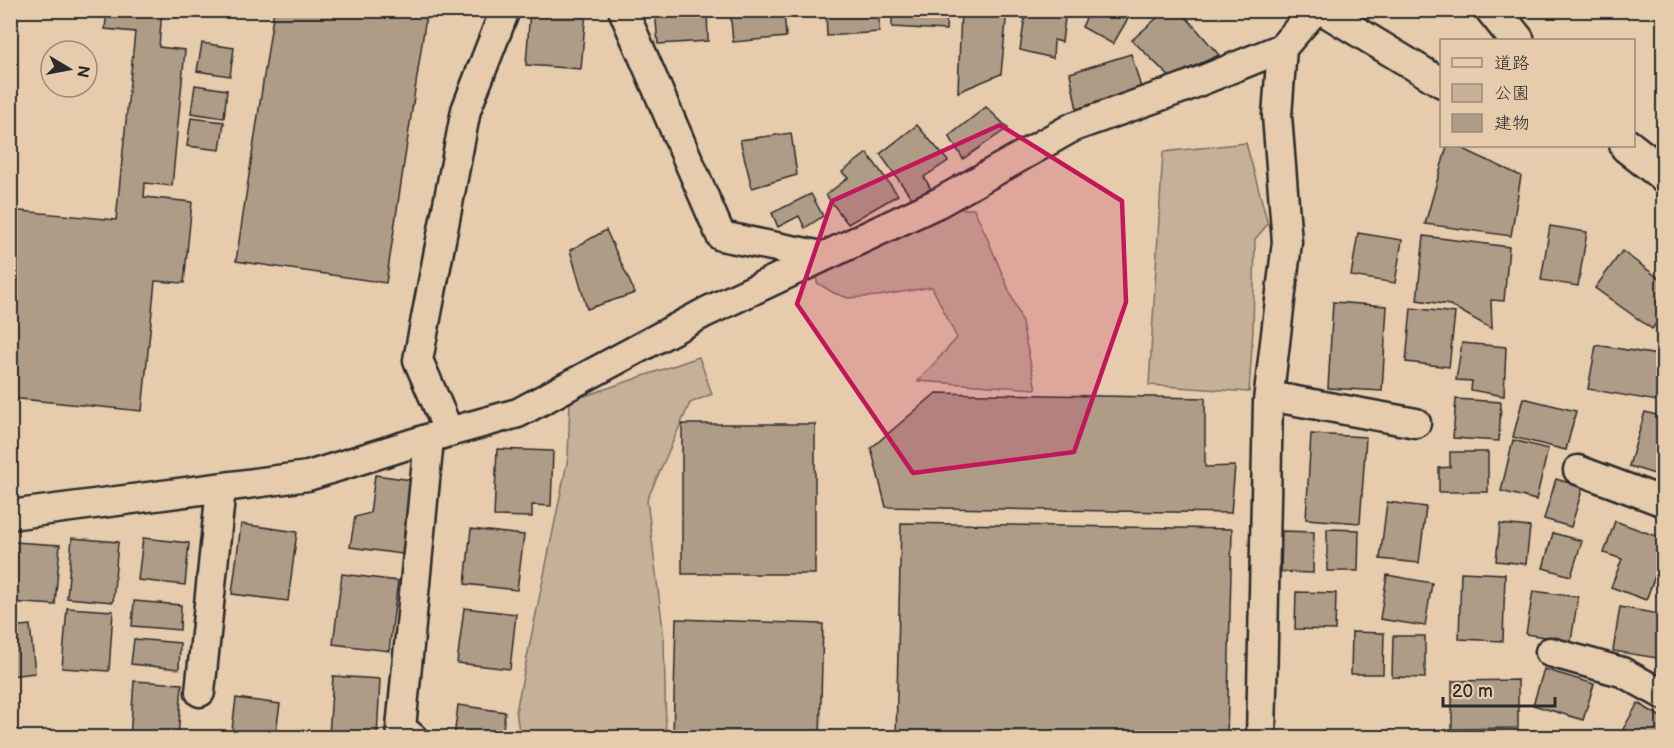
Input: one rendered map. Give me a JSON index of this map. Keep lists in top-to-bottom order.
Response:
{
  "legend": ["道路", "公園", "建物"],
  "scale_bar": "20 m",
  "north": "right"
}
